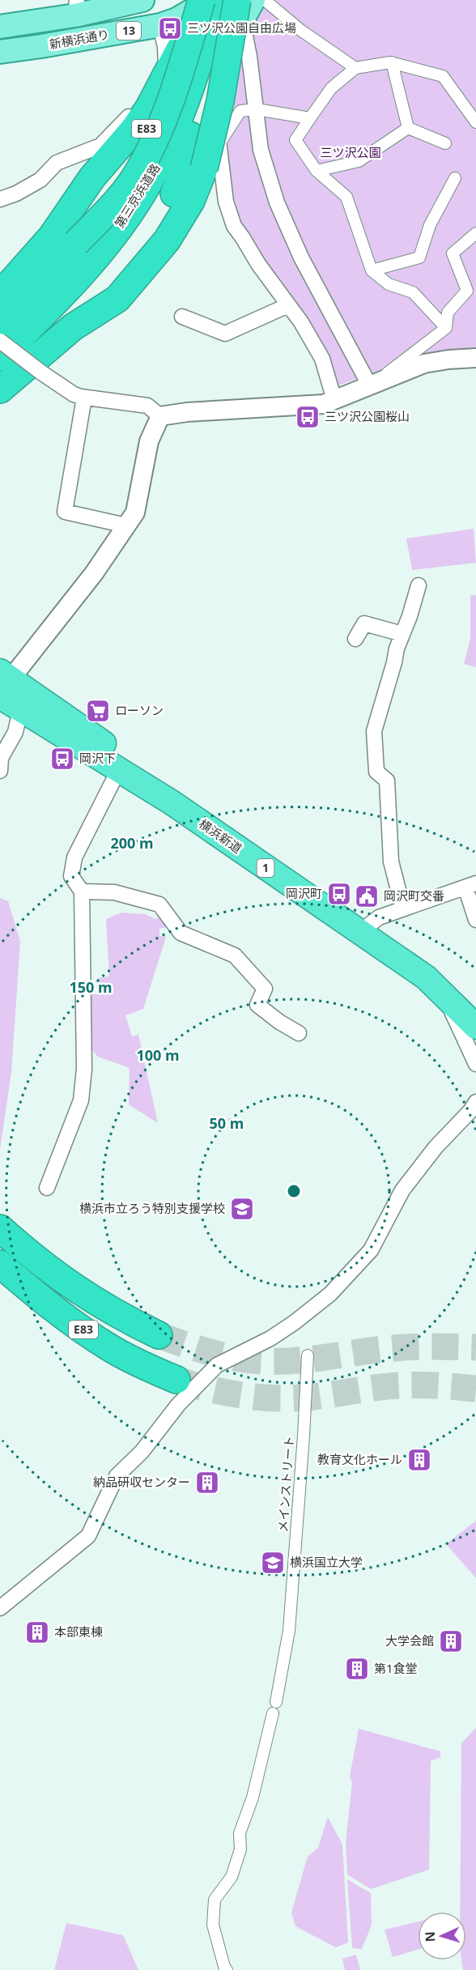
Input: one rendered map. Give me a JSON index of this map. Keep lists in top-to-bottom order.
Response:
{
  "streets": {
    "highway": [
      "E83",
      "第三京浜道路",
      "横浜新道",
      "1"
    ],
    "main road": ["13", "新横浜通り"],
    "street": ["メインストリート"]
  },
  "crossings": [
    ["新横浜通り", "第三京浜道路"]
  ],
  "parks": ["三ツ沢公園"],
  "places": {
    "bus stop": [
      "三ツ沢公園自由広場",
      "三ツ沢公園桜山",
      "岡沢下",
      "岡沢町"
    ],
    "supermarket": ["ローソン"],
    "public building": ["岡沢町交番"],
    "school or university": ["横浜市立ろう特別支援学校", "横浜国立大学"],
    "building": [
      "教育文化ホール",
      "納品研収センター",
      "本部東棟",
      "大学会館",
      "第1食堂"
    ]
  },
  "north": "left",
  "rings": [
    "200 m",
    "150 m",
    "100 m",
    "50 m"
  ]
}
